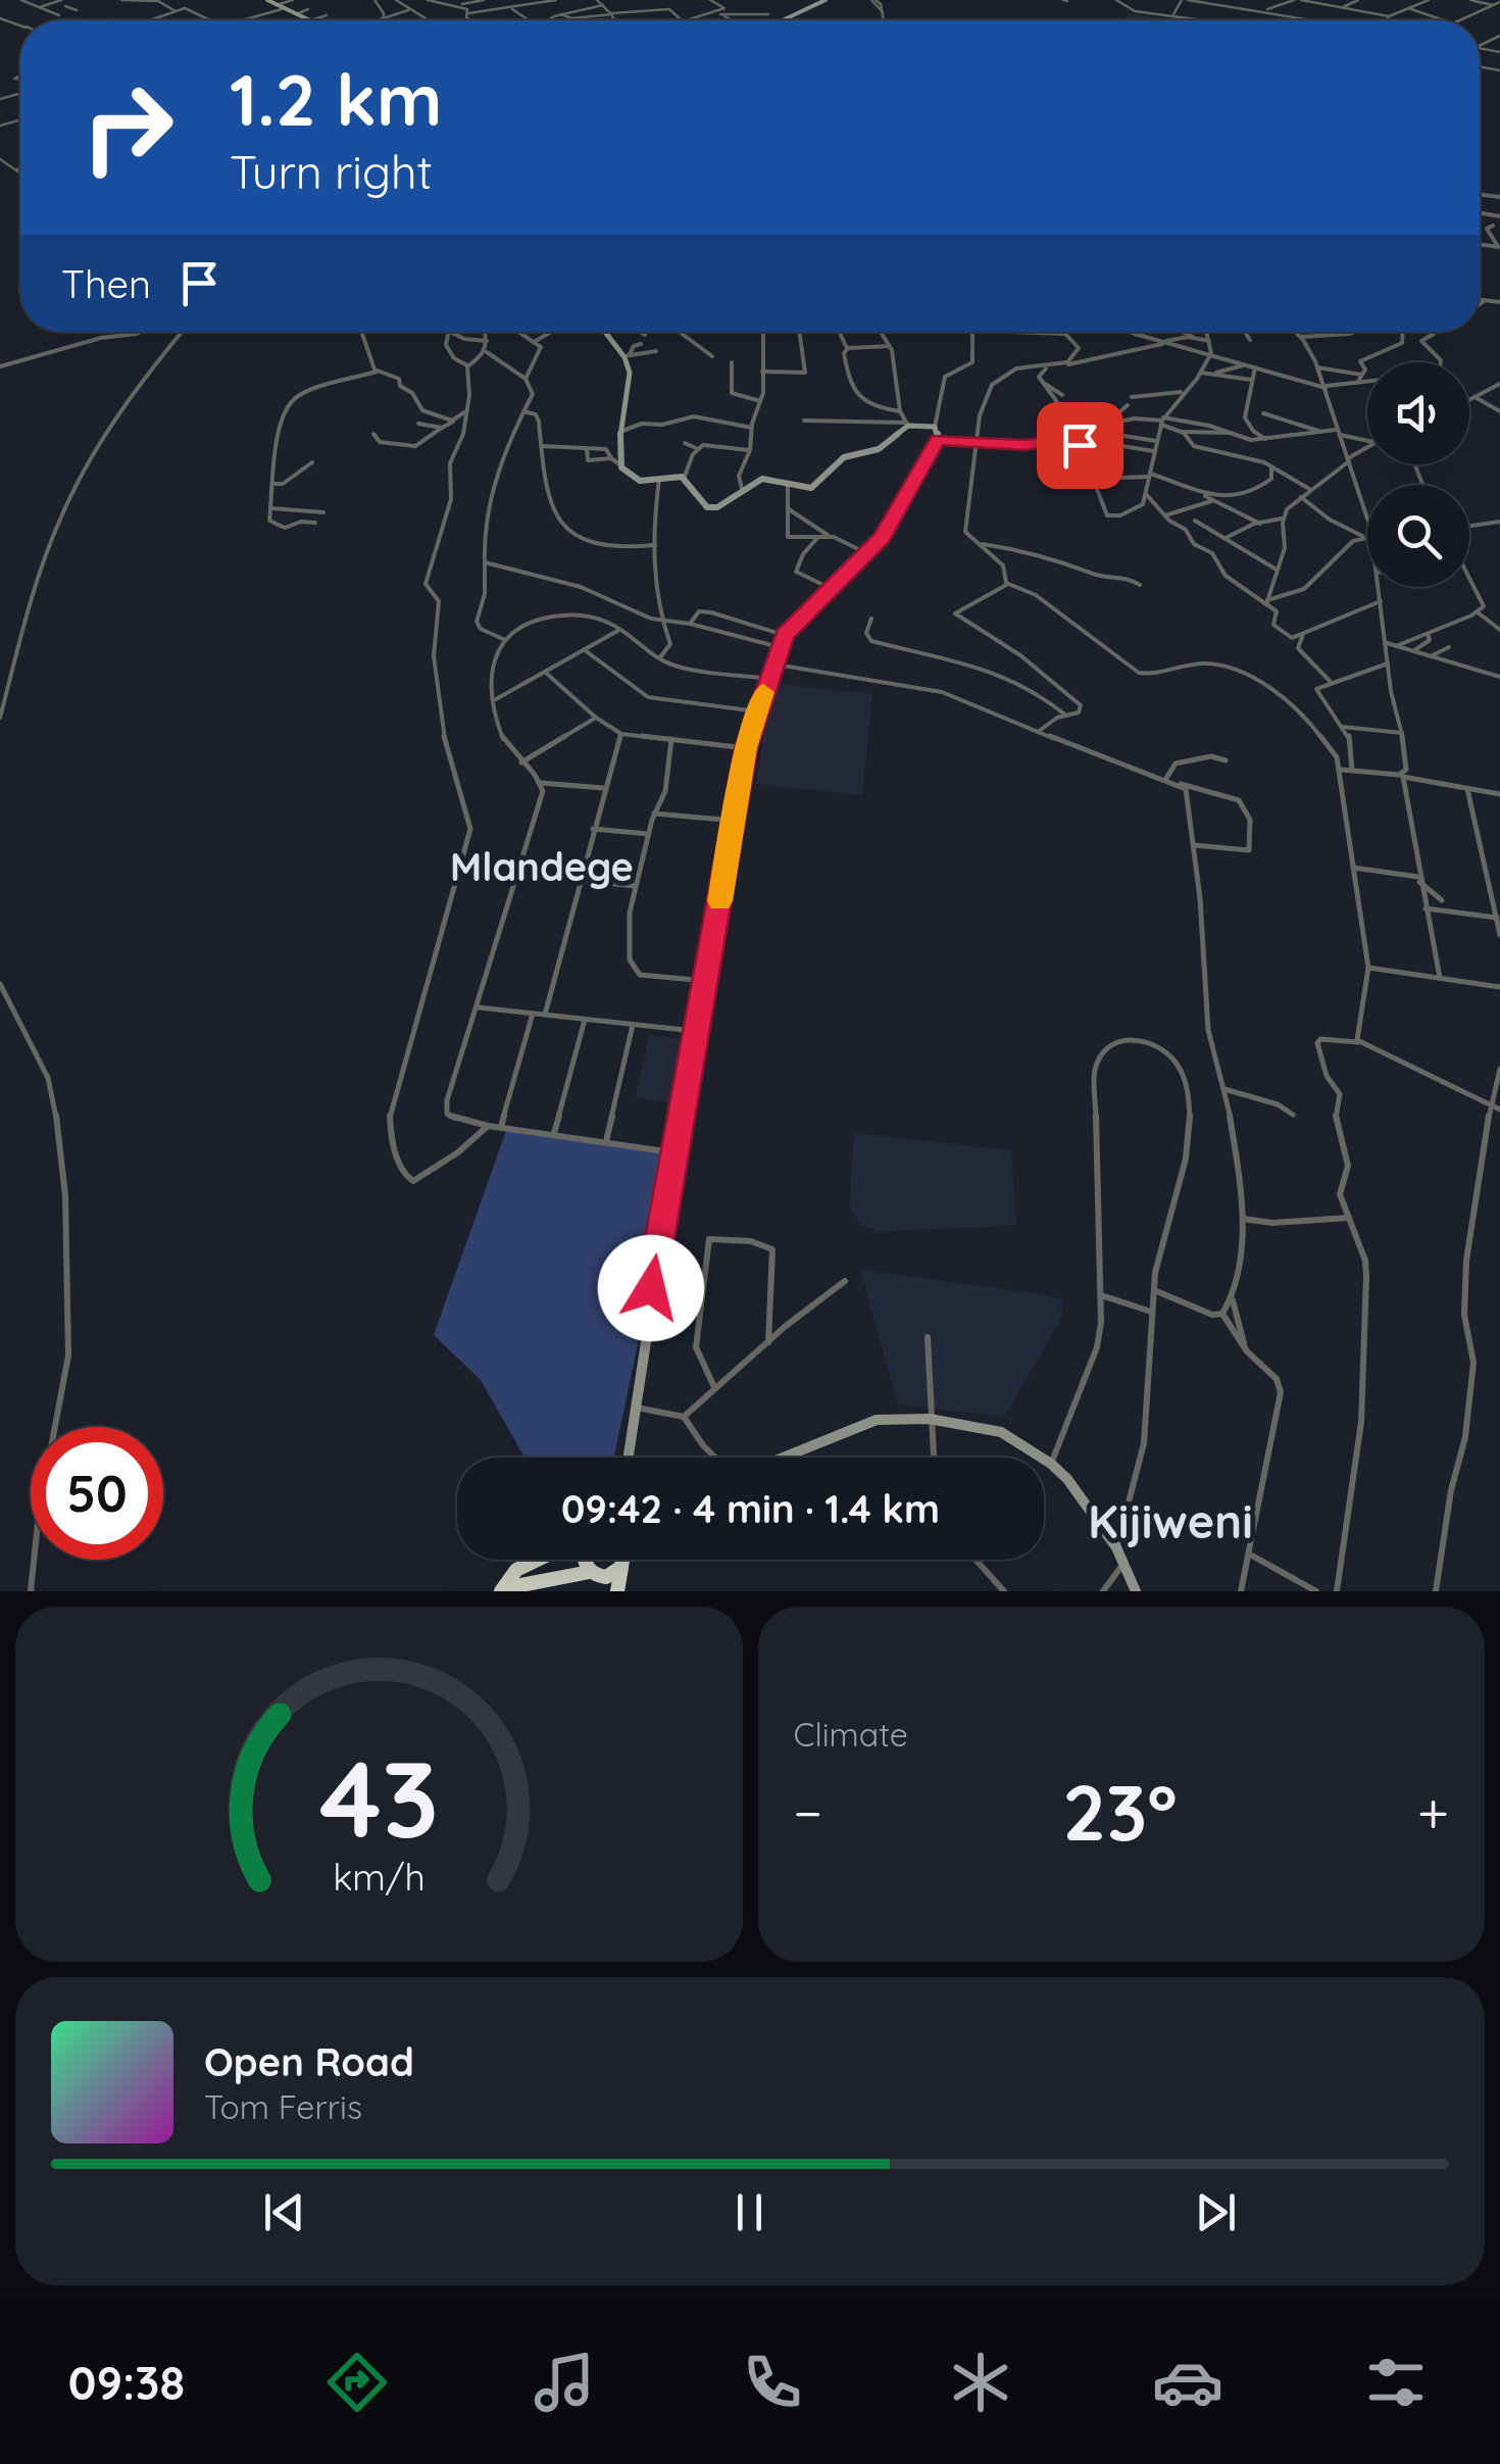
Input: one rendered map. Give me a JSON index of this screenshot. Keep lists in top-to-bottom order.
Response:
{
  "districts": ["Mlandege", "Kijiweni"],
  "page": {
    "turn": ["1.2 km", "Turn right"],
    "then": "Then",
    "limit": "50",
    "trip": "09:42 · 4 min · 1.4 km",
    "tile": "Climate",
    "heat": ["−", "23°", "+"],
    "song": ["Open Road", "Tom Ferris"],
    "tabs": "09:38",
    "gauge": ["43", "km/h"]
  }
}
